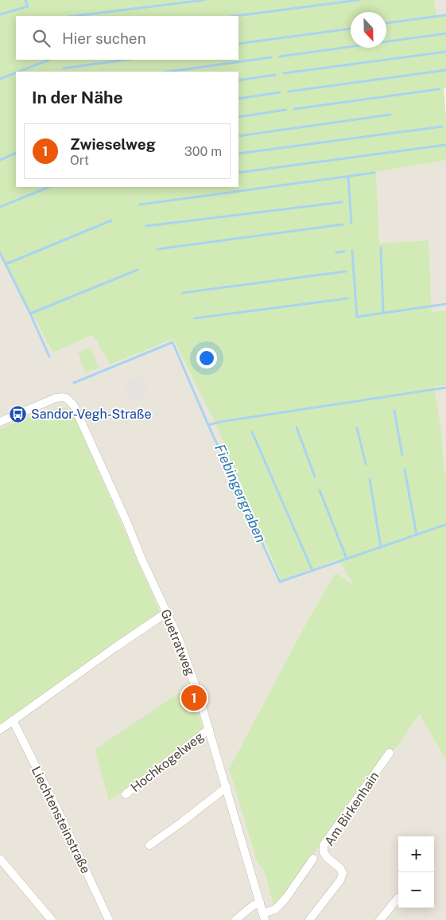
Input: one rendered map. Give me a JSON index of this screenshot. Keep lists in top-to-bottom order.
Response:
{
  "streets": {
    "street": [
      "Guetratweg",
      "Hochkogelweg",
      "Am Birkenhain",
      "Liechtensteinstraße"
    ]
  },
  "crossings": [
    ["Guetratweg", "Hochkogelweg"]
  ],
  "water": ["Fiebingergraben"],
  "places": {
    "bus stop": ["Sandor-Vegh-Straße"]
  },
  "north": "bottom",
  "page": {
    "search": "Hier suchen",
    "heading": "In der Nähe",
    "list": [
      {
        "mark": "1",
        "name": "Zwieselweg",
        "note": "Ort",
        "value": "300 m"
      }
    ],
    "pins": "1",
    "map_buttons": ["+", "−"]
  }
}
